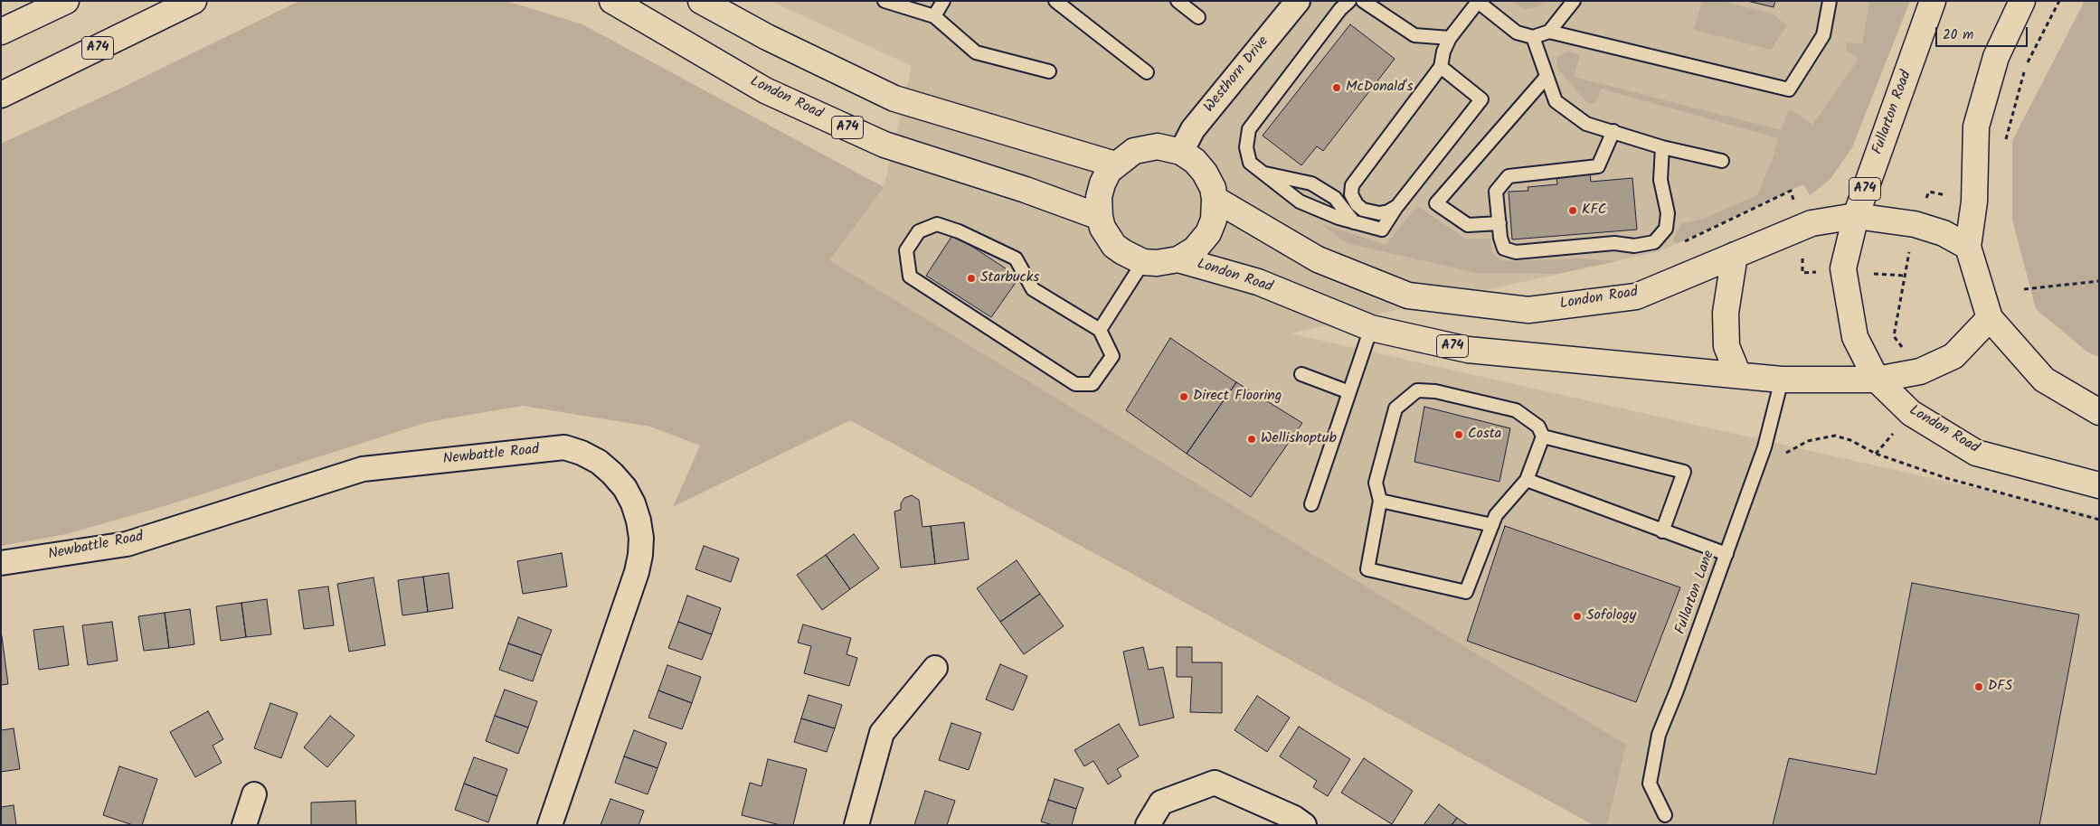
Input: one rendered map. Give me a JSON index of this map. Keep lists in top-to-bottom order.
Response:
{
  "streets": {
    "main road": ["A74", "London Road", "Fullarton Road"],
    "street": ["Westhorn Drive", "Newbattle Road"],
    "lane": ["Fullarton Lane"]
  },
  "crossings": [
    ["Westhorn Drive", "London Road"],
    ["London Road", "Fullarton Road"],
    ["London Road", "Fullarton Lane"]
  ],
  "places": [
    "McDonald's",
    "KFC",
    "Starbucks",
    "Direct Flooring",
    "Costa",
    "Wellishoptub",
    "Sofology",
    "DFS"
  ],
  "scale_bar": "20 m"
}
